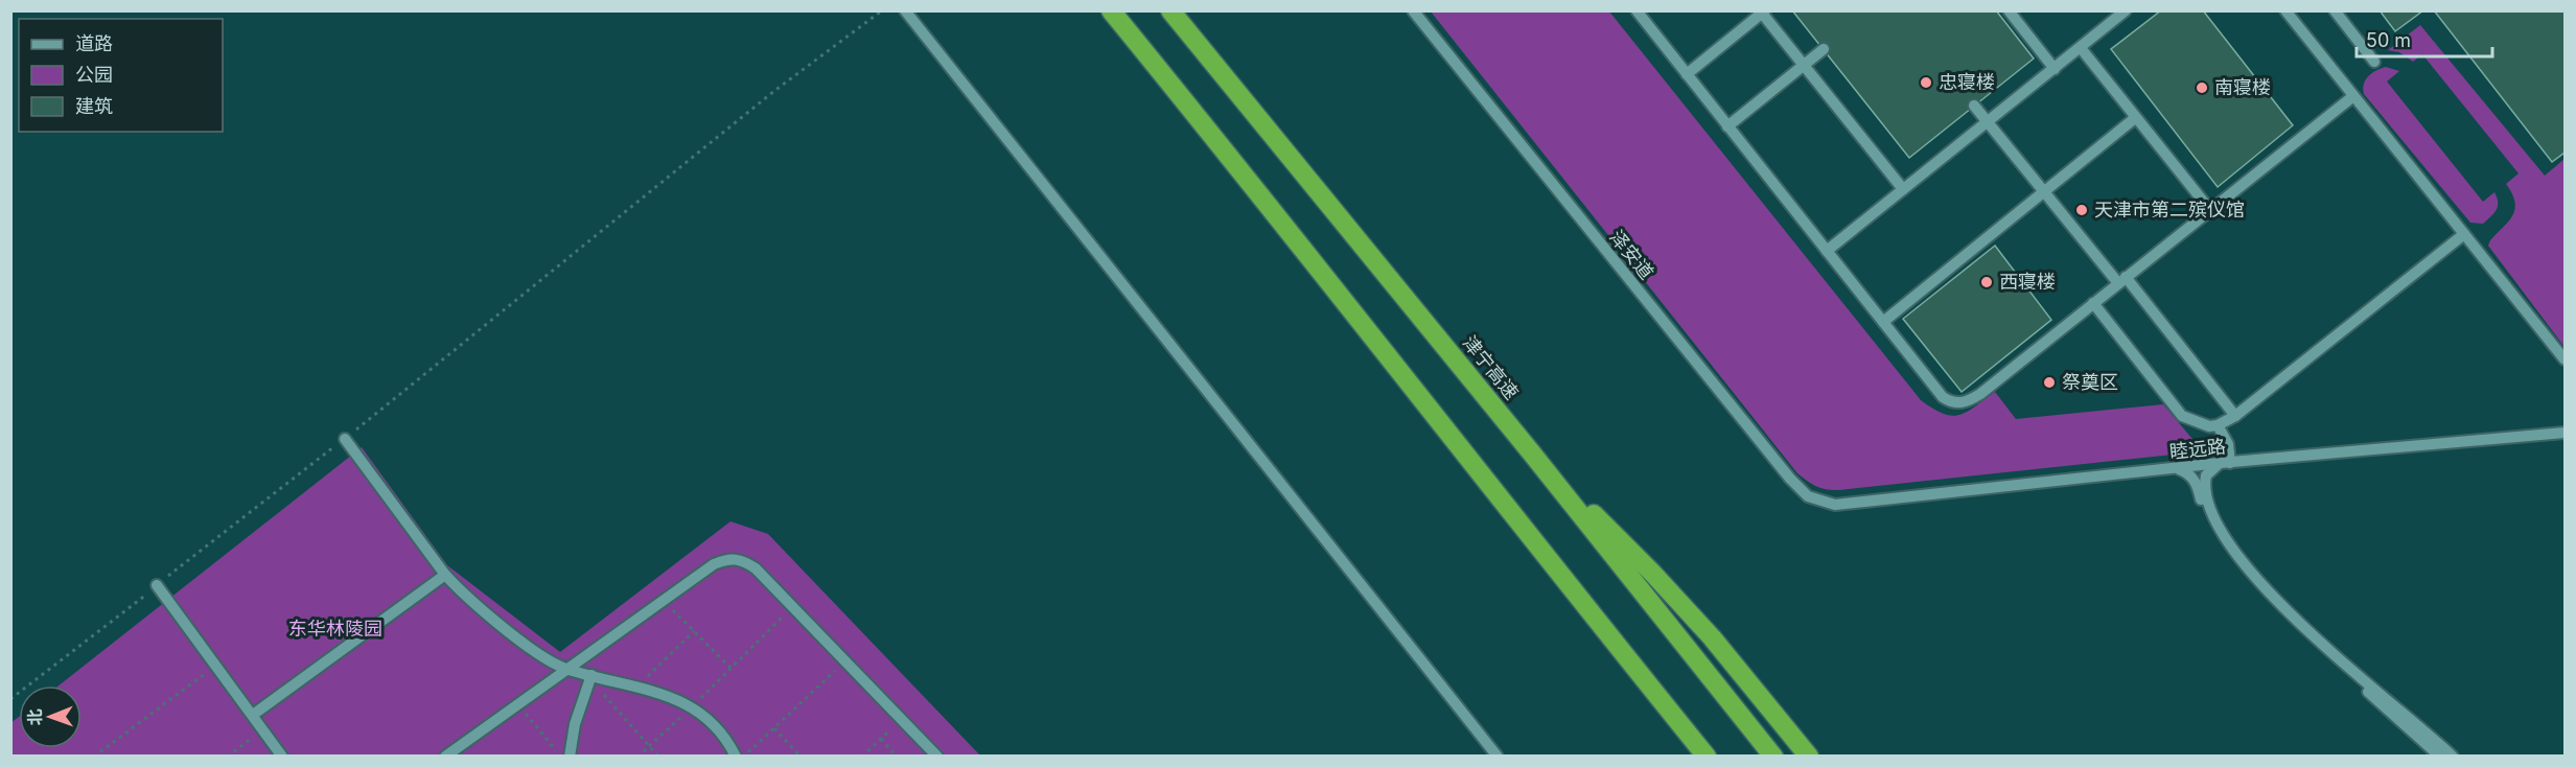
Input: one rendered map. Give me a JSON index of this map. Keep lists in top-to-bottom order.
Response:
{
  "streets": {
    "highway": ["津宁高速"],
    "street": ["泽安道", "睦远路"]
  },
  "crossings": [
    ["泽安道", "睦远路"]
  ],
  "parks": ["东华林陵园"],
  "places": [
    "忠寝楼",
    "南寝楼",
    "天津市第二殡仪馆",
    "西寝楼",
    "祭奠区"
  ],
  "legend": ["道路", "公园", "建筑"],
  "scale_bar": "50 m",
  "north": "left"
}
